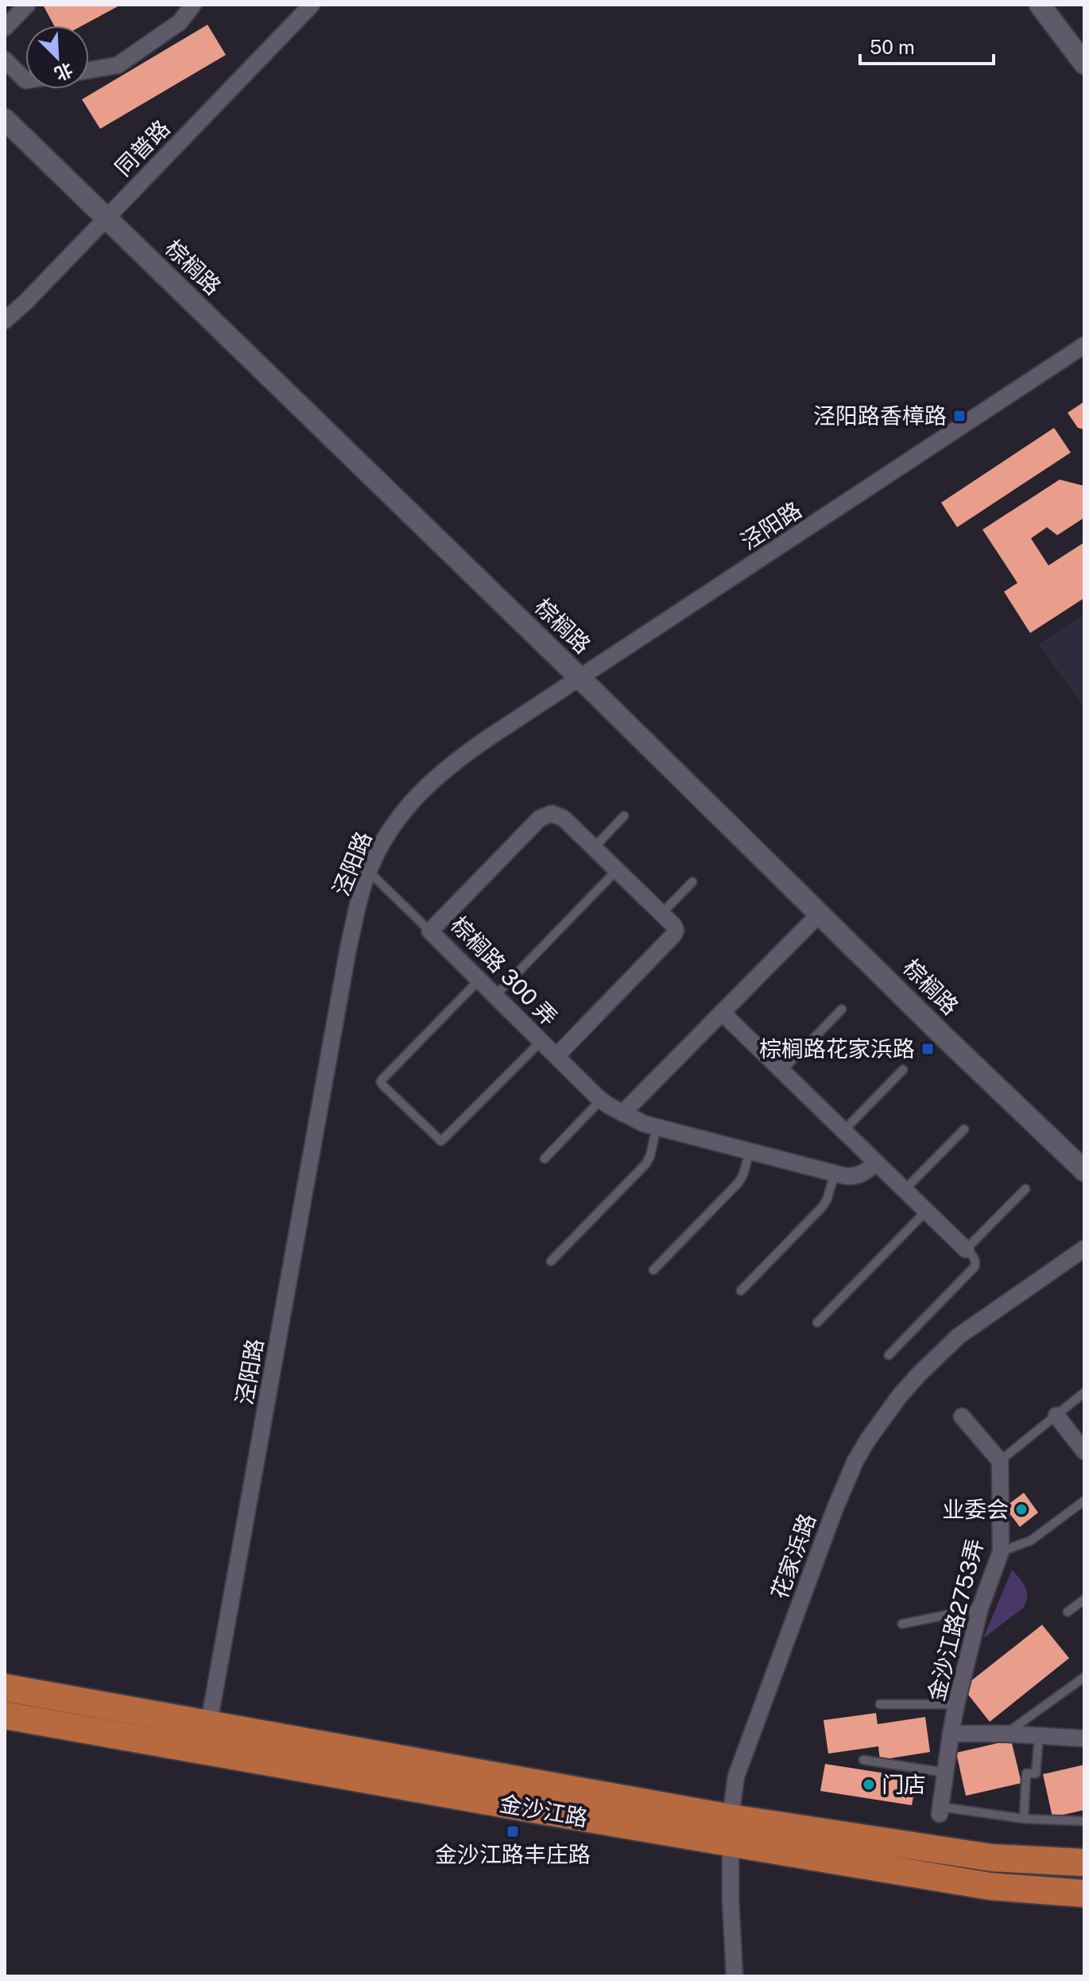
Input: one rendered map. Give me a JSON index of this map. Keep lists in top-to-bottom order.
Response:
{
  "streets": {
    "main road": ["金沙江路"],
    "street": [
      "同普路",
      "棕榈路",
      "泾阳路",
      "棕榈路 300 弄",
      "花家浜路",
      "金沙江路2753弄"
    ]
  },
  "crossings": [
    ["同普路", "棕榈路"],
    ["棕榈路", "泾阳路"],
    ["泾阳路", "金沙江路"],
    ["花家浜路", "金沙江路"]
  ],
  "places": {
    "transit": ["泾阳路香樟路", "棕榈路花家浜路", "金沙江路丰庄路"],
    "other": ["业委会", "门店"]
  },
  "scale_bar": "50 m",
  "north": "bottom right"
}
